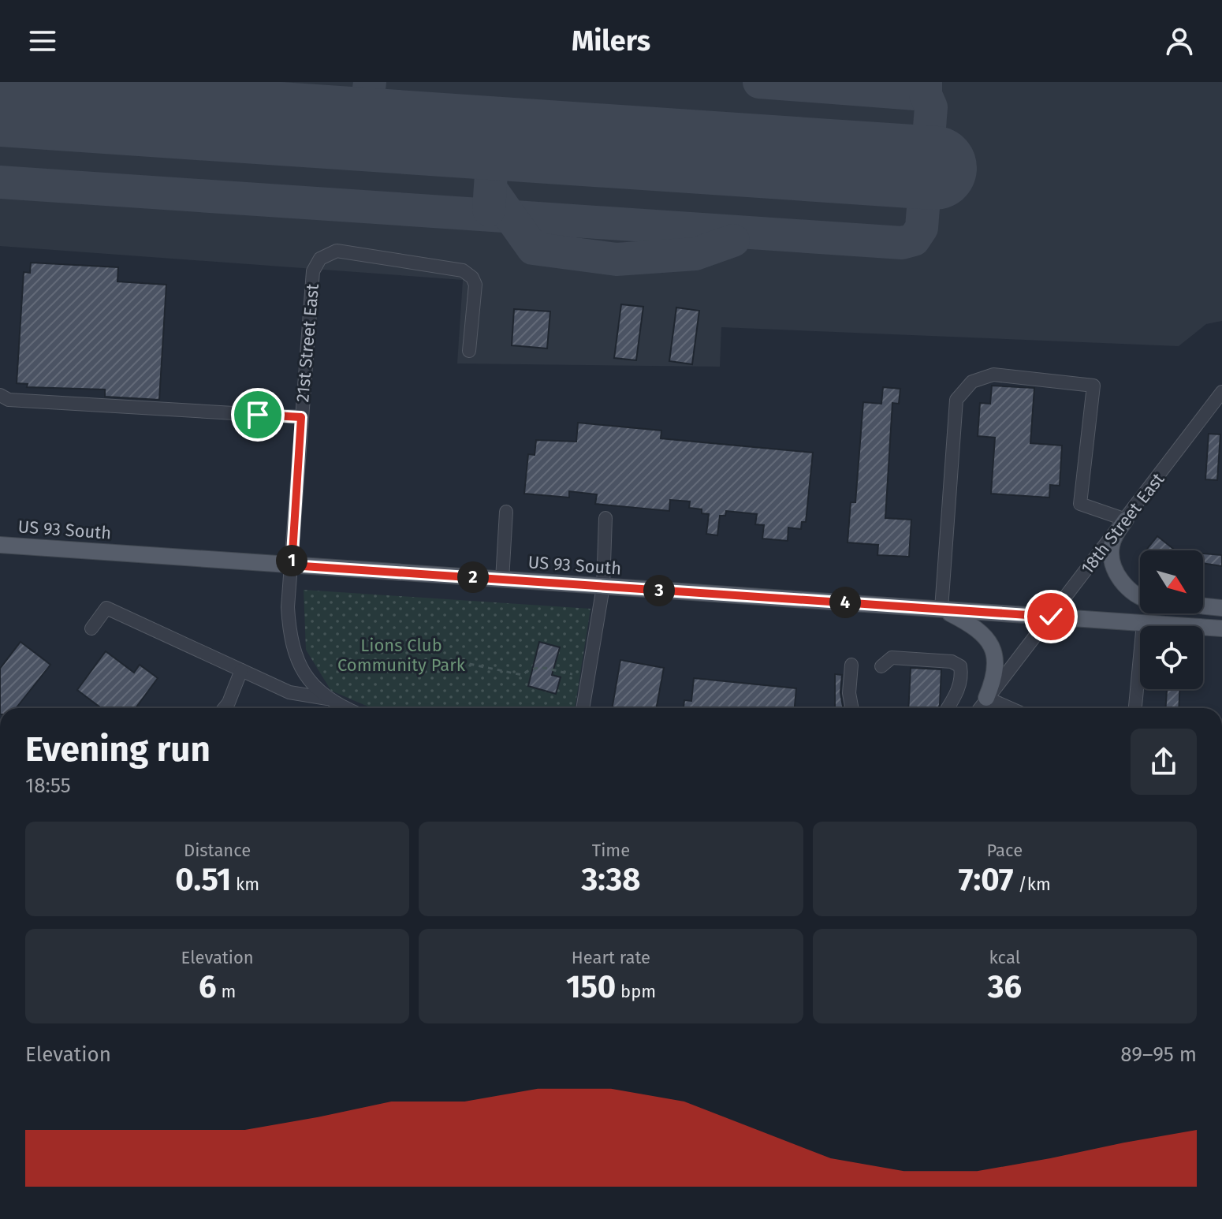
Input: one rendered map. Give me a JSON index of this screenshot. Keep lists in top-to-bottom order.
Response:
{
  "streets": {
    "main road": ["US 93 South"],
    "street": ["21st Street East", "18th Street East"]
  },
  "crossings": [
    ["21st Street East", "US 93 South"],
    ["18th Street East", "US 93 South"]
  ],
  "parks": ["Lions Club Community Park"],
  "north": "bottom right",
  "page": {
    "header": "Milers",
    "pins": [
      "1",
      "2",
      "3",
      "4"
    ],
    "heading": ["Evening run", "18:55"],
    "stats": [
      ["Distance", "0.51 km"],
      ["Time", "3:38"],
      ["Pace", "7:07 /km"],
      ["Elevation", "6 m"],
      ["Heart rate", "150 bpm"],
      ["kcal", "36"]
    ],
    "chart": ["Elevation", "89–95 m"]
  }
}
